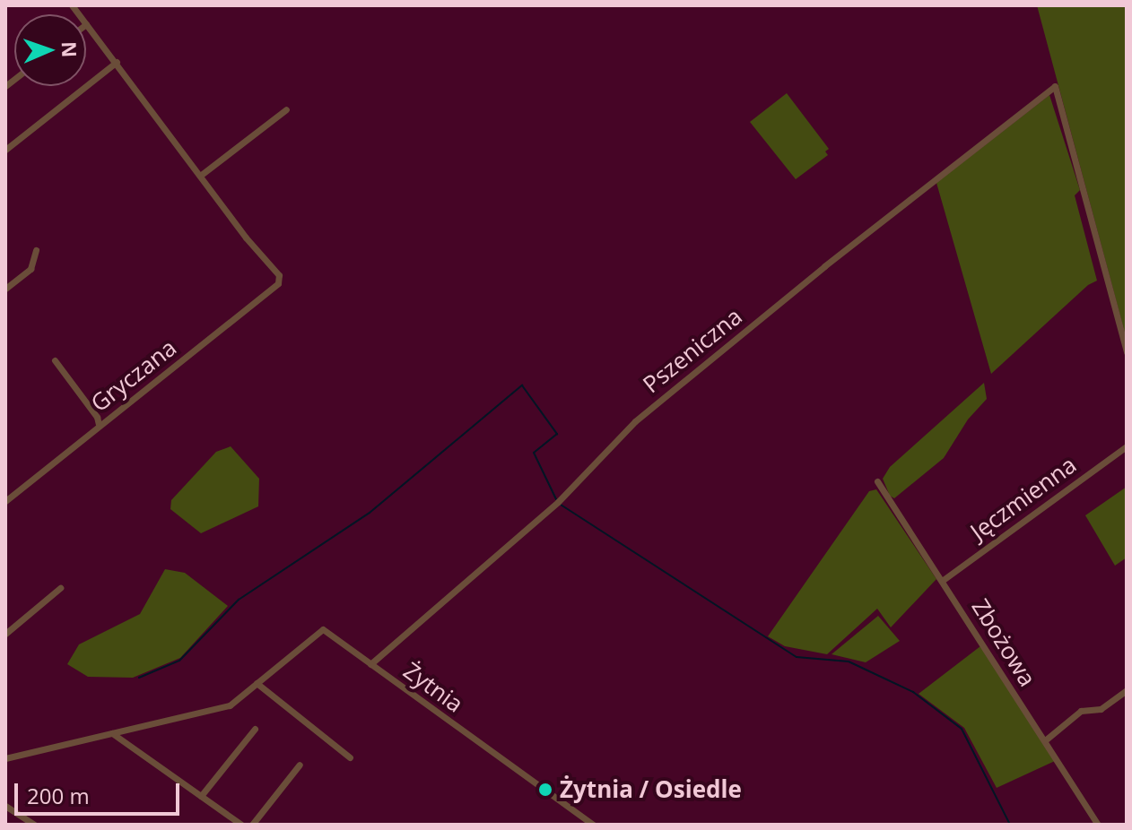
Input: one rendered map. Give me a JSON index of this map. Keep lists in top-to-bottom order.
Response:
{
  "streets": {
    "street": [
      "Pszeniczna",
      "Gryczana",
      "Jęczmienna",
      "Zbożowa",
      "Żytnia"
    ]
  },
  "crossings": [
    ["Pszeniczna", "Żytnia"],
    ["Jęczmienna", "Zbożowa"]
  ],
  "places": ["Żytnia / Osiedle"],
  "scale_bar": "200 m",
  "north": "right"
}
